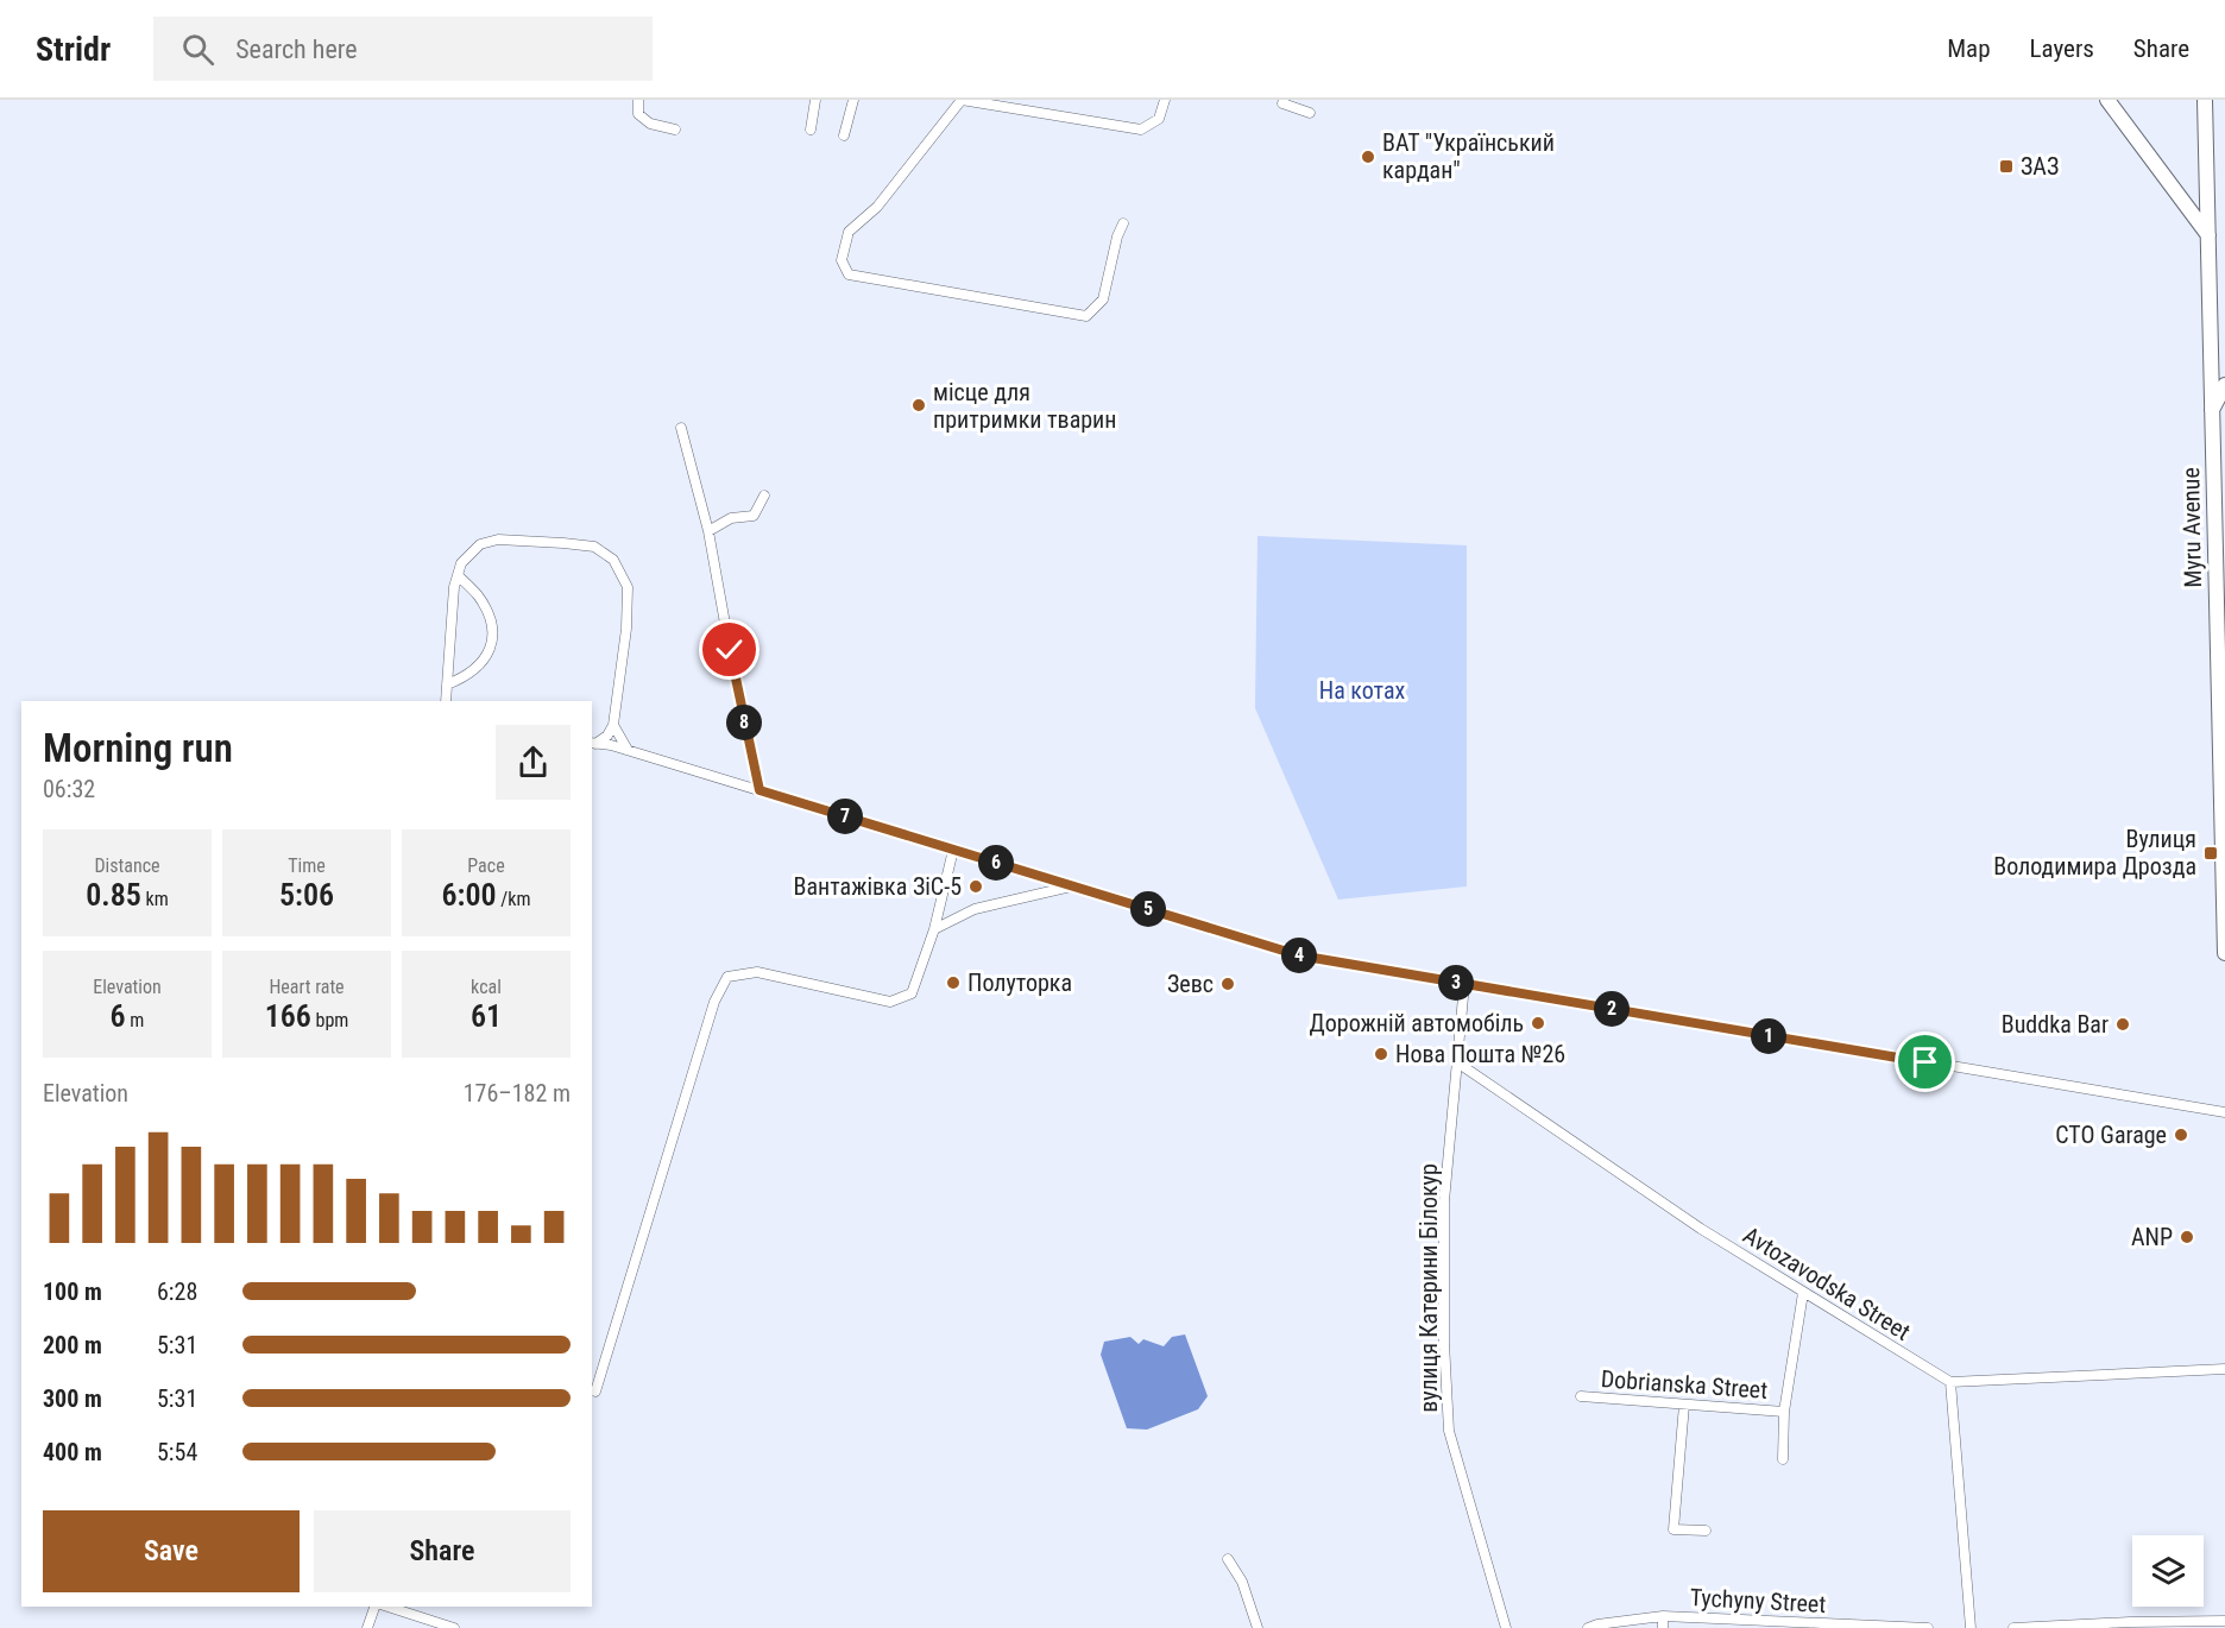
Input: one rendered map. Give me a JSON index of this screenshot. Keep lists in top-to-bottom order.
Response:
{
  "streets": {
    "main road": ["Myru Avenue"],
    "street": [
      "Avtozavodska Street",
      "вулиця Катерини Білокур",
      "Dobrianska Street",
      "Tychyny Street"
    ]
  },
  "crossings": [
    ["Avtozavodska Street", "вулиця Катерини Білокур"],
    ["Avtozavodska Street", "Dobrianska Street"]
  ],
  "parks": ["На котах"],
  "places": {
    "other": [
      "ВАТ \"Український кардан\"",
      "місце для притримки тварин",
      "Вантажівка ЗіС-5",
      "Полуторка",
      "Зевс",
      "Дорожній автомобіль",
      "Buddka Bar",
      "Нова Пошта №26",
      "СТО Garage",
      "ANP"
    ],
    "transit": ["ЗАЗ", "Вулиця Володимира Дрозда"]
  },
  "page": {
    "header": "Stridr",
    "search": "Search here",
    "nav": ["Map", "Layers", "Share"],
    "heading": ["Morning run", "06:32"],
    "pins": [
      "8",
      "7",
      "6",
      "5",
      "4",
      "3",
      "2",
      "1"
    ],
    "stats": [
      ["Distance", "0.85 km"],
      ["Time", "5:06"],
      ["Pace", "6:00 /km"],
      ["Elevation", "6 m"],
      ["Heart rate", "166 bpm"],
      ["kcal", "61"]
    ],
    "chart": ["Elevation", "176–182 m"],
    "list": [
      {
        "name": "100 m",
        "note": "6:28"
      },
      {
        "name": "200 m",
        "note": "5:31"
      },
      {
        "name": "300 m",
        "note": "5:31"
      },
      {
        "name": "400 m",
        "note": "5:54"
      }
    ],
    "buttons": ["Save", "Share"]
  }
}
